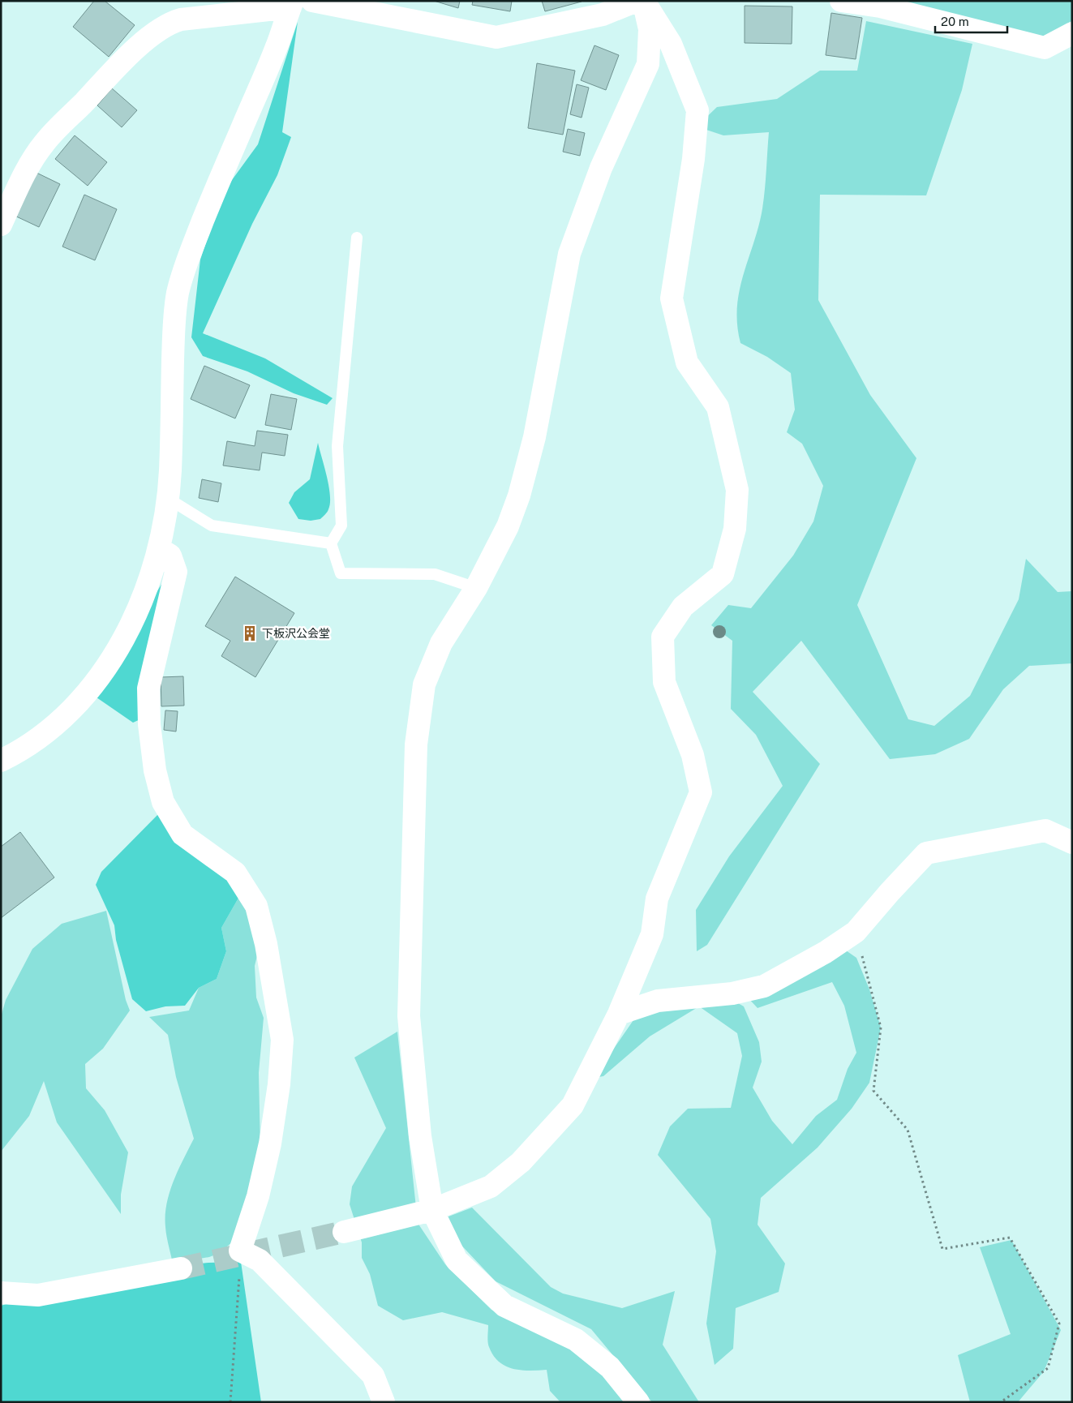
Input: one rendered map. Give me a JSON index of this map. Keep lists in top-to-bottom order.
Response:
{
  "places": {
    "building": ["下板沢公会堂"]
  },
  "scale_bar": "20 m"
}
